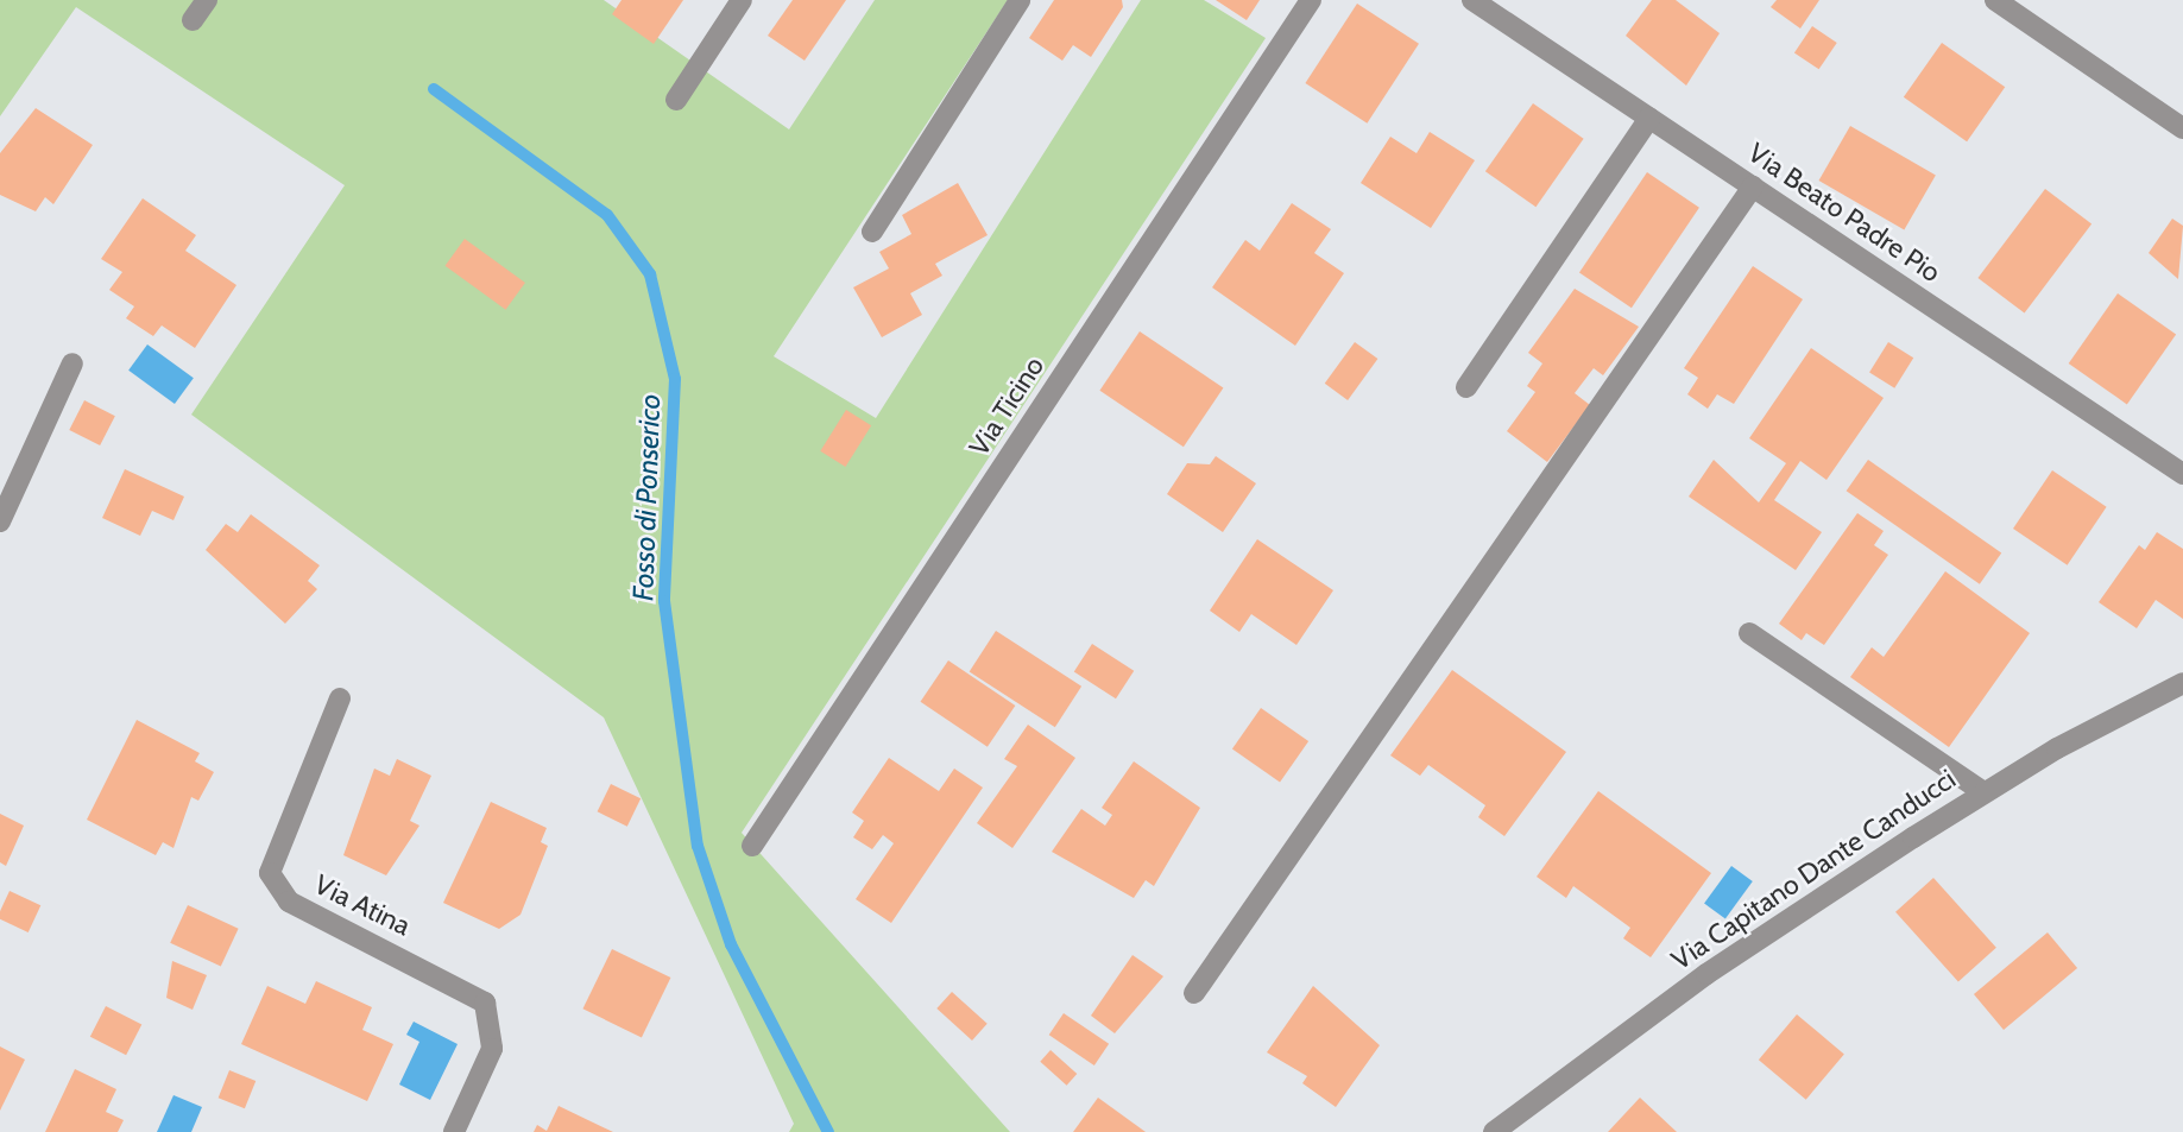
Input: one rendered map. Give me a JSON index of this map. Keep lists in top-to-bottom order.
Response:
{
  "streets": {
    "street": [
      "Via Beato Padre Pio",
      "Via Ticino",
      "Via Capitano Dante Canducci",
      "Via Atina"
    ]
  },
  "water": ["Fosso di Ponserico"]
}
